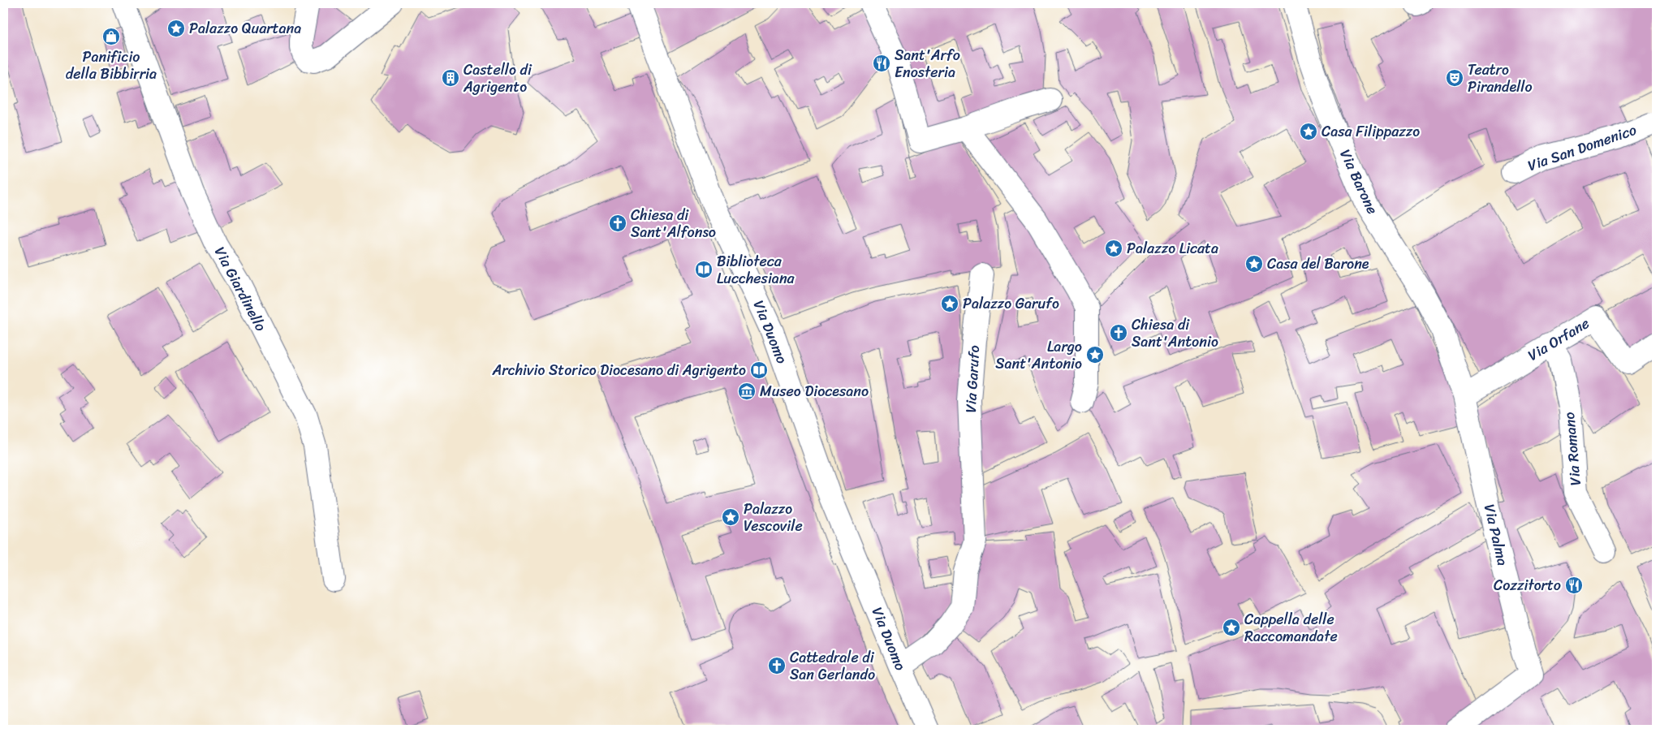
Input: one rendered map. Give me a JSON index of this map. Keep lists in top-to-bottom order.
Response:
{
  "streets": {
    "street": [
      "Via San Domenico",
      "Via Barone",
      "Via Giardinello",
      "Via Duomo",
      "Via Orfane",
      "Via Garufo",
      "Via Romano",
      "Via Palma"
    ]
  },
  "crossings": [
    ["Via Barone", "Via Orfane"],
    ["Via Barone", "Via Palma"],
    ["Via Duomo", "Via Garufo"],
    ["Via Orfane", "Via Romano"],
    ["Via Orfane", "Via Palma"]
  ],
  "places": {
    "place": [
      "Palazzo Quartana",
      "Casa Filippazzo",
      "Palazzo Licata",
      "Casa del Barone",
      "Palazzo Garufo",
      "Largo Sant'Antonio",
      "Palazzo Vescovile",
      "Cappella delle Raccomandate"
    ],
    "shop": ["Panificio della Bibbirria"],
    "restaurant": ["Sant'Arfo Enosteria", "Cozzitorto"],
    "building": ["Castello di Agrigento"],
    "theatre": ["Teatro Pirandello"],
    "church": ["Chiesa di Sant'Alfonso", "Chiesa di Sant'Antonio", "Cattedrale di San Gerlando"],
    "library": ["Biblioteca Lucchesiana", "Archivio Storico Diocesano di Agrigento"],
    "museum": ["Museo Diocesano"]
  }
}
